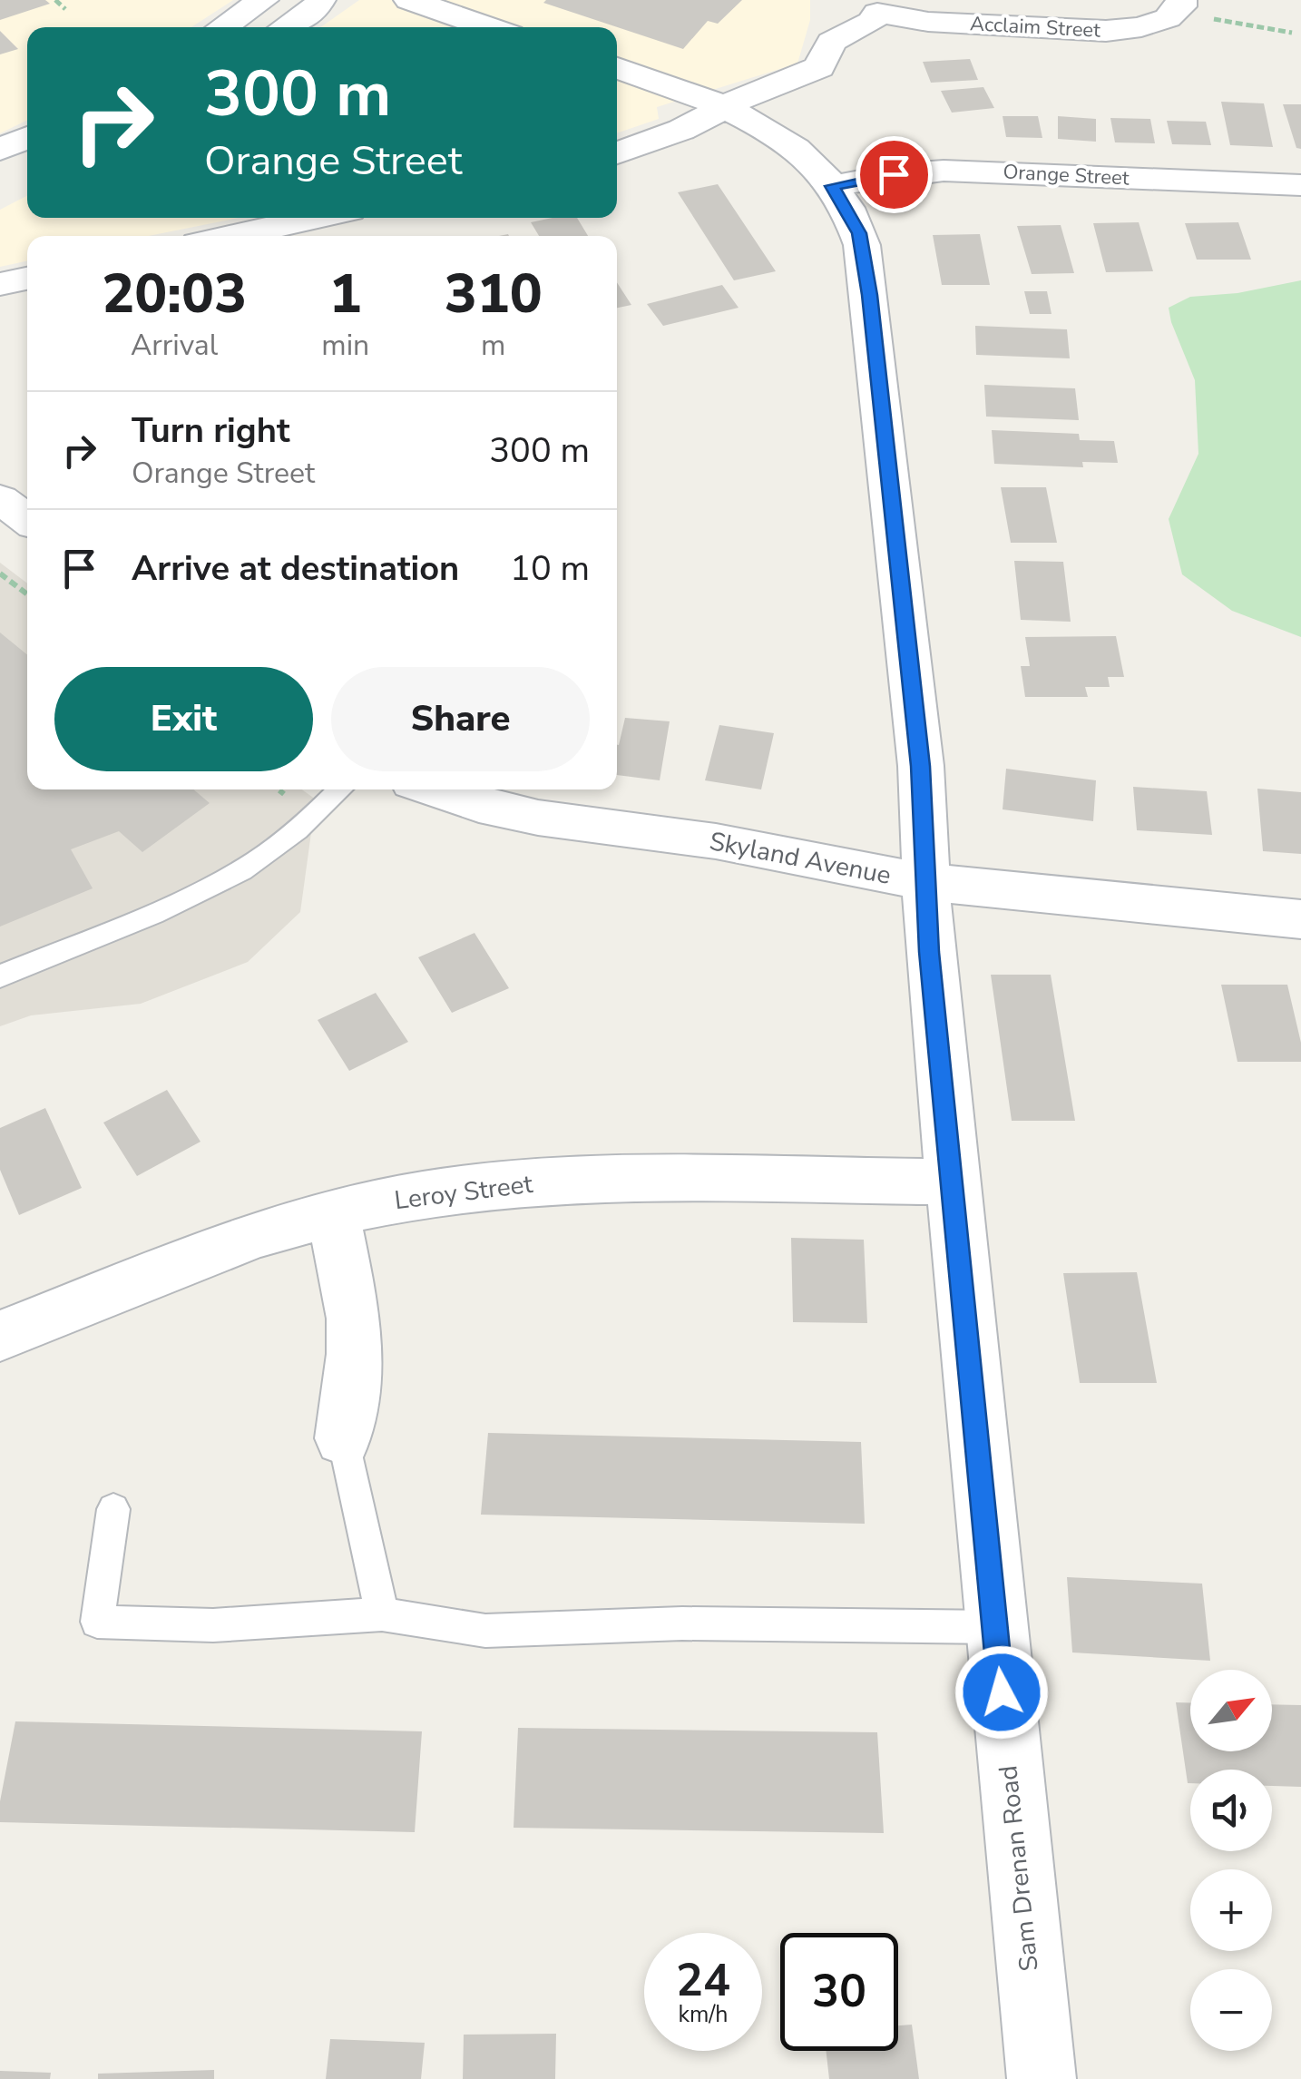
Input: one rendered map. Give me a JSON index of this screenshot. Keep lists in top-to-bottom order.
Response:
{
  "streets": {
    "street": [
      "Acclaim Street",
      "Orange Street",
      "Skyland Avenue",
      "Leroy Street",
      "Sam Drenan Road"
    ]
  },
  "crossings": [
    ["Acclaim Street", "Sam Drenan Road"],
    ["Orange Street", "Sam Drenan Road"],
    ["Skyland Avenue", "Sam Drenan Road"],
    ["Leroy Street", "Sam Drenan Road"]
  ],
  "north": "top right",
  "page": {
    "turn": ["300 m", "Orange Street"],
    "eta": [
      "20:03",
      "Arrival",
      "1",
      "min",
      "310",
      "m"
    ],
    "list": [
      {
        "name": "Turn right",
        "note": "Orange Street",
        "value": "300 m"
      },
      {
        "name": "Arrive at destination",
        "value": "10 m"
      }
    ],
    "buttons": ["Exit", "Share"],
    "map_buttons": ["+", "−"],
    "speed": "24 km/h",
    "limit": "30"
  }
}
